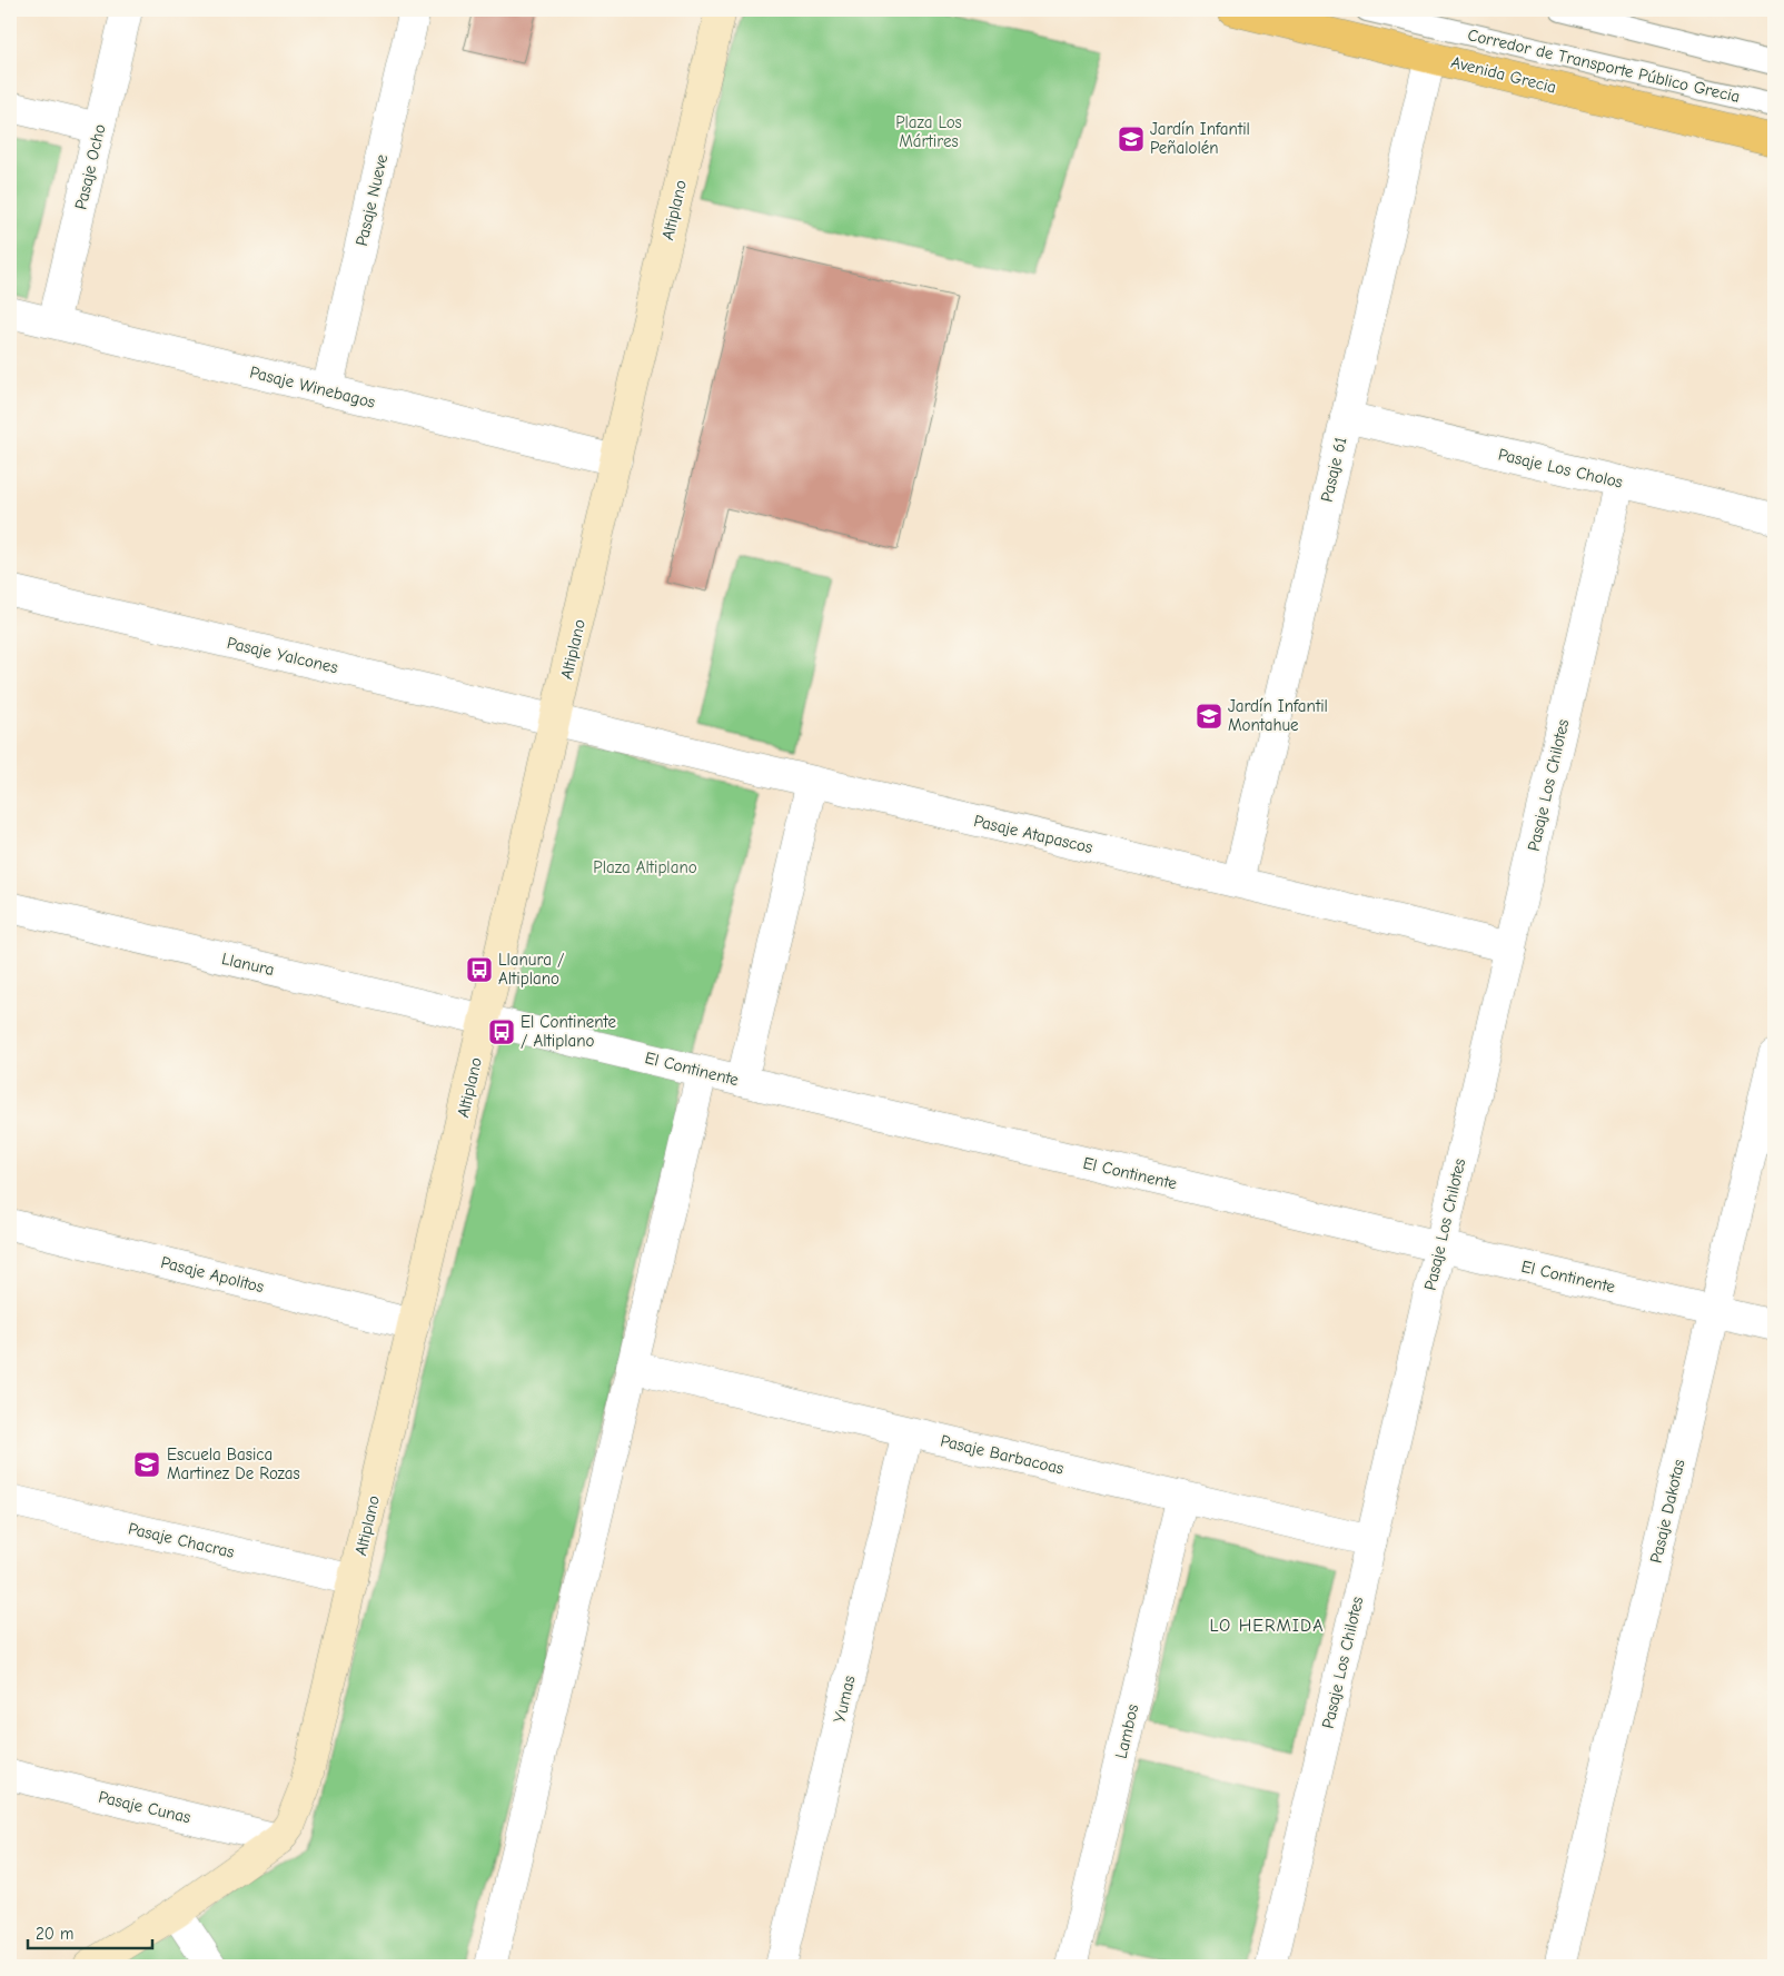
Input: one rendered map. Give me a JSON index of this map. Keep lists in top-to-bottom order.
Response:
{
  "streets": {
    "main road": ["Avenida Grecia"],
    "street": [
      "Pasaje Ocho",
      "Pasaje Nueve",
      "Altiplano",
      "Pasaje Winebagos",
      "Pasaje Los Cholos",
      "Pasaje 61",
      "Pasaje Yalcones",
      "Pasaje Los Chilotes",
      "Pasaje Atapascos",
      "Llanura",
      "El Continente",
      "Pasaje Apolitos",
      "Pasaje Barbacoas",
      "Pasaje Dakotas",
      "Pasaje Chacras",
      "Yumas",
      "Lambos",
      "Pasaje Cunas"
    ],
    "lane": ["Corredor de Transporte Público Grecia"]
  },
  "crossings": [
    ["Avenida Grecia", "Pasaje 61"],
    ["Pasaje Ocho", "Pasaje Winebagos"],
    ["Pasaje Nueve", "Pasaje Winebagos"],
    ["Altiplano", "Pasaje Winebagos"],
    ["Altiplano", "Pasaje Yalcones"],
    ["Altiplano", "Pasaje Atapascos"],
    ["Altiplano", "Llanura"],
    ["Altiplano", "El Continente"],
    ["Altiplano", "Pasaje Apolitos"],
    ["Altiplano", "Pasaje Chacras"],
    ["Altiplano", "Pasaje Cunas"],
    ["Pasaje Los Cholos", "Pasaje 61"],
    ["Pasaje Los Cholos", "Pasaje Los Chilotes"],
    ["Pasaje 61", "Pasaje Atapascos"],
    ["Pasaje Yalcones", "Pasaje Atapascos"],
    ["Pasaje Los Chilotes", "Pasaje Atapascos"],
    ["Pasaje Los Chilotes", "El Continente"],
    ["Pasaje Los Chilotes", "Pasaje Barbacoas"],
    ["Llanura", "El Continente"],
    ["El Continente", "Pasaje Dakotas"],
    ["Pasaje Barbacoas", "Yumas"],
    ["Pasaje Barbacoas", "Lambos"]
  ],
  "districts": ["LO HERMIDA"],
  "parks": ["Plaza Los Mártires", "Plaza Altiplano"],
  "places": {
    "school or university": ["Jardín Infantil Peñalolén", "Jardín Infantil Montahue", "Escuela Basica Martinez De Rozas"],
    "bus stop": ["Llanura / Altiplano", "El Continente / Altiplano"]
  },
  "scale_bar": "20 m"
}
